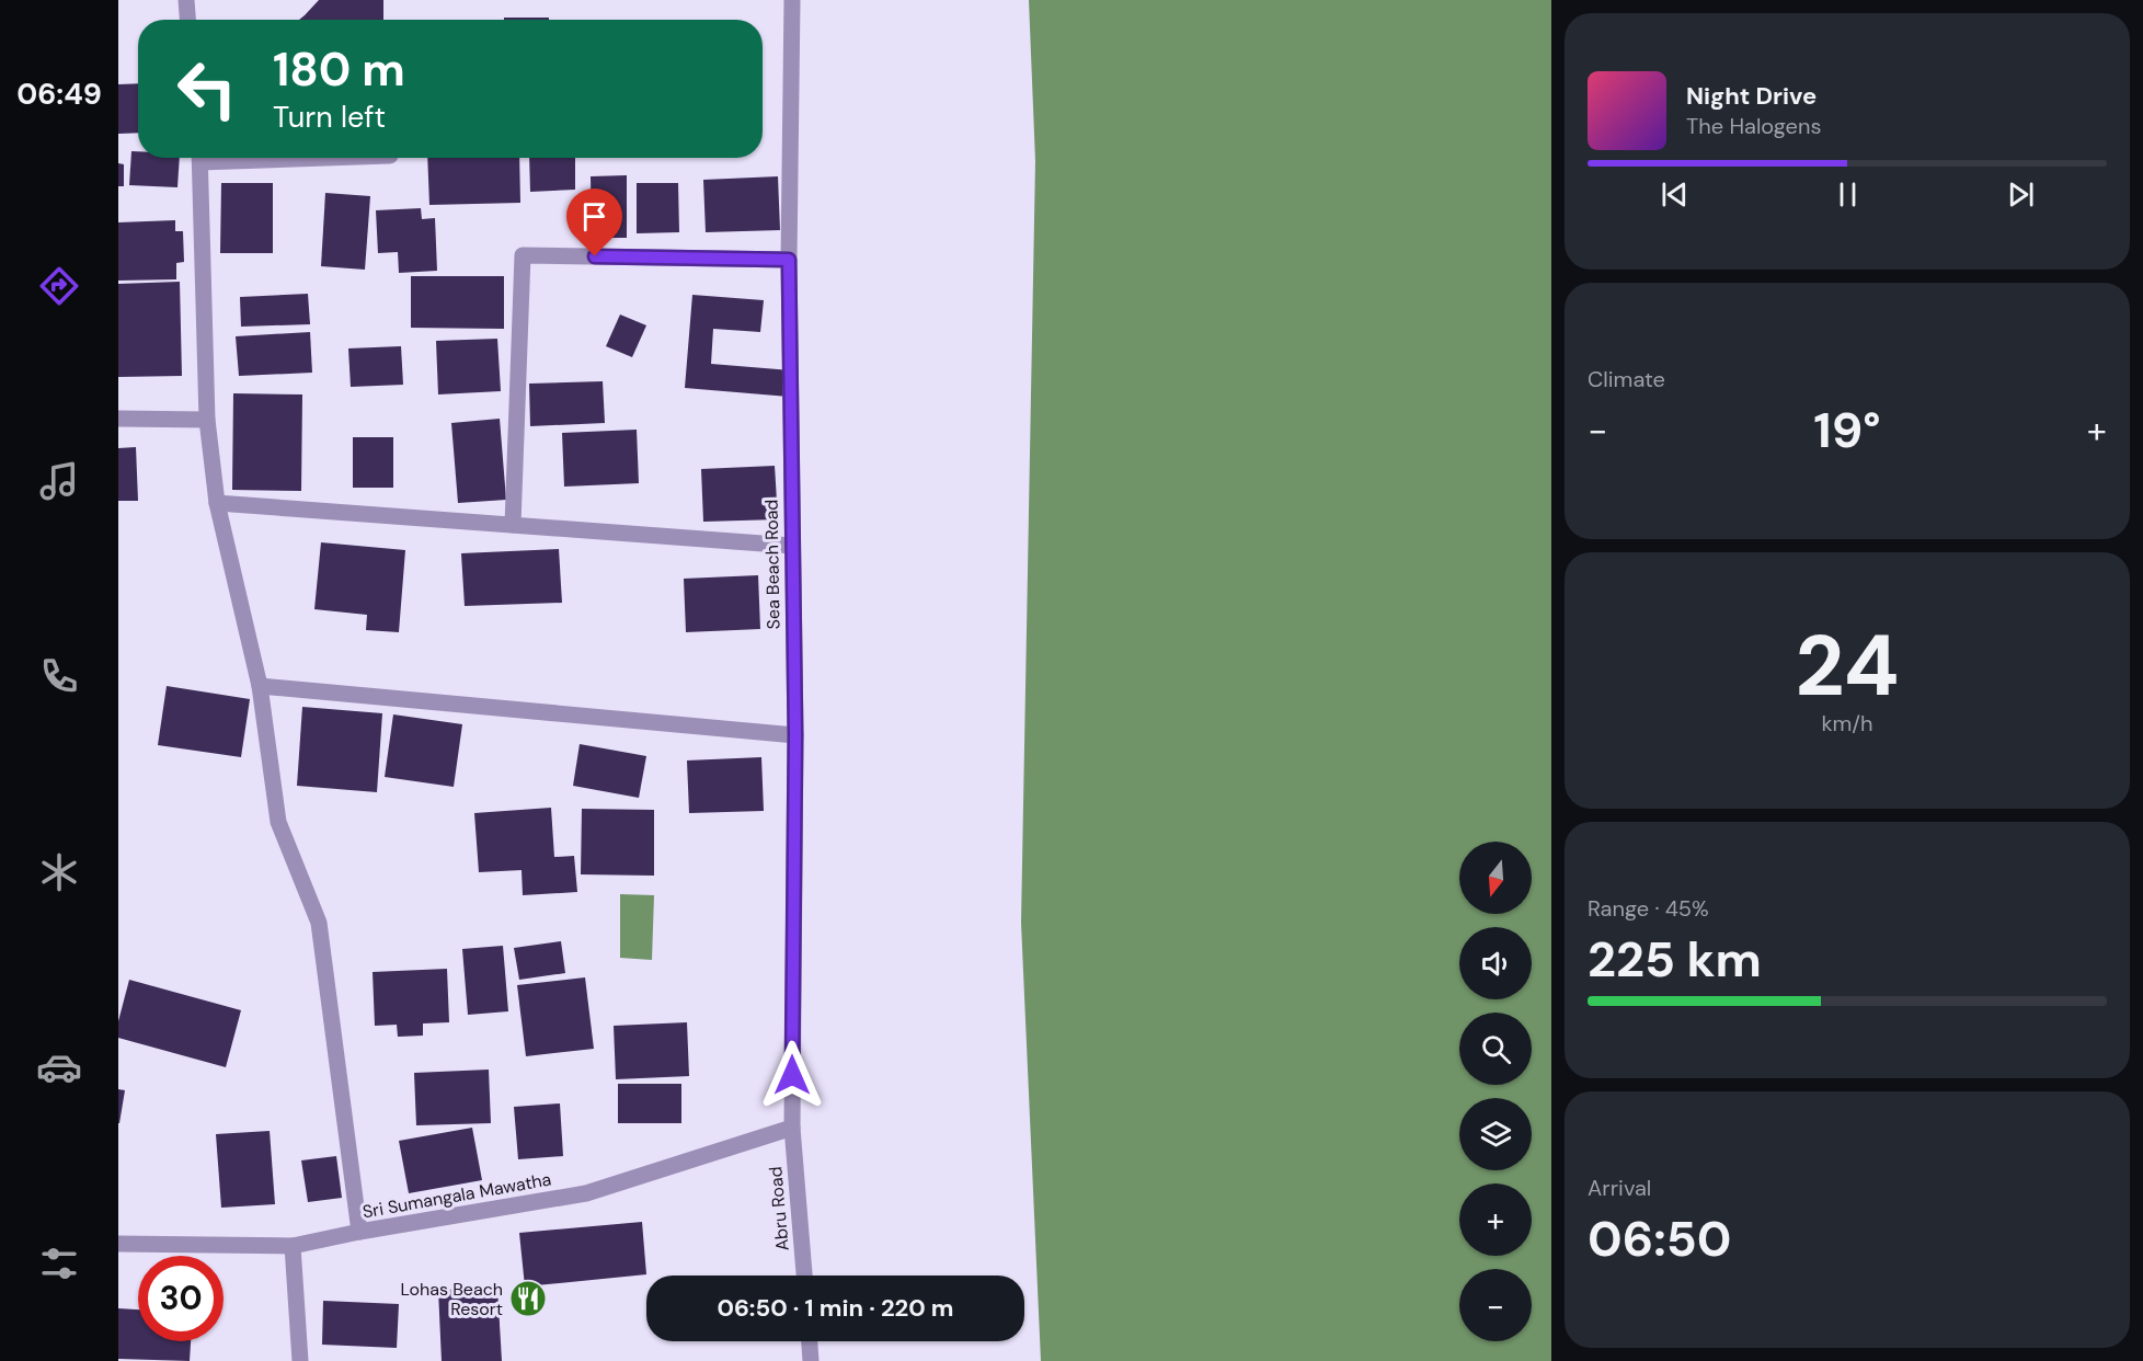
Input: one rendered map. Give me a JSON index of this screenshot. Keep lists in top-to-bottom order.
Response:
{
  "streets": {
    "street": ["Sea Beach Road", "Sri Sumangala Mawatha", "Abru Road"]
  },
  "crossings": [
    ["Sea Beach Road", "Sri Sumangala Mawatha"],
    ["Sea Beach Road", "Abru Road"],
    ["Sri Sumangala Mawatha", "Abru Road"]
  ],
  "places": {
    "restaurant": ["Lohas Beach Resort"]
  },
  "north": "bottom",
  "page": {
    "tabs": "06:49",
    "turn": ["180 m", "Turn left"],
    "song": ["Night Drive", "The Halogens"],
    "tile": [
      "Climate",
      ["24", "km/h"],
      ["Range · 45%", "225 km"],
      ["Arrival", "06:50"]
    ],
    "heat": ["−", "19°", "+"],
    "map_buttons": ["+", "−"],
    "limit": "30",
    "trip": "06:50 · 1 min · 220 m"
  }
}
